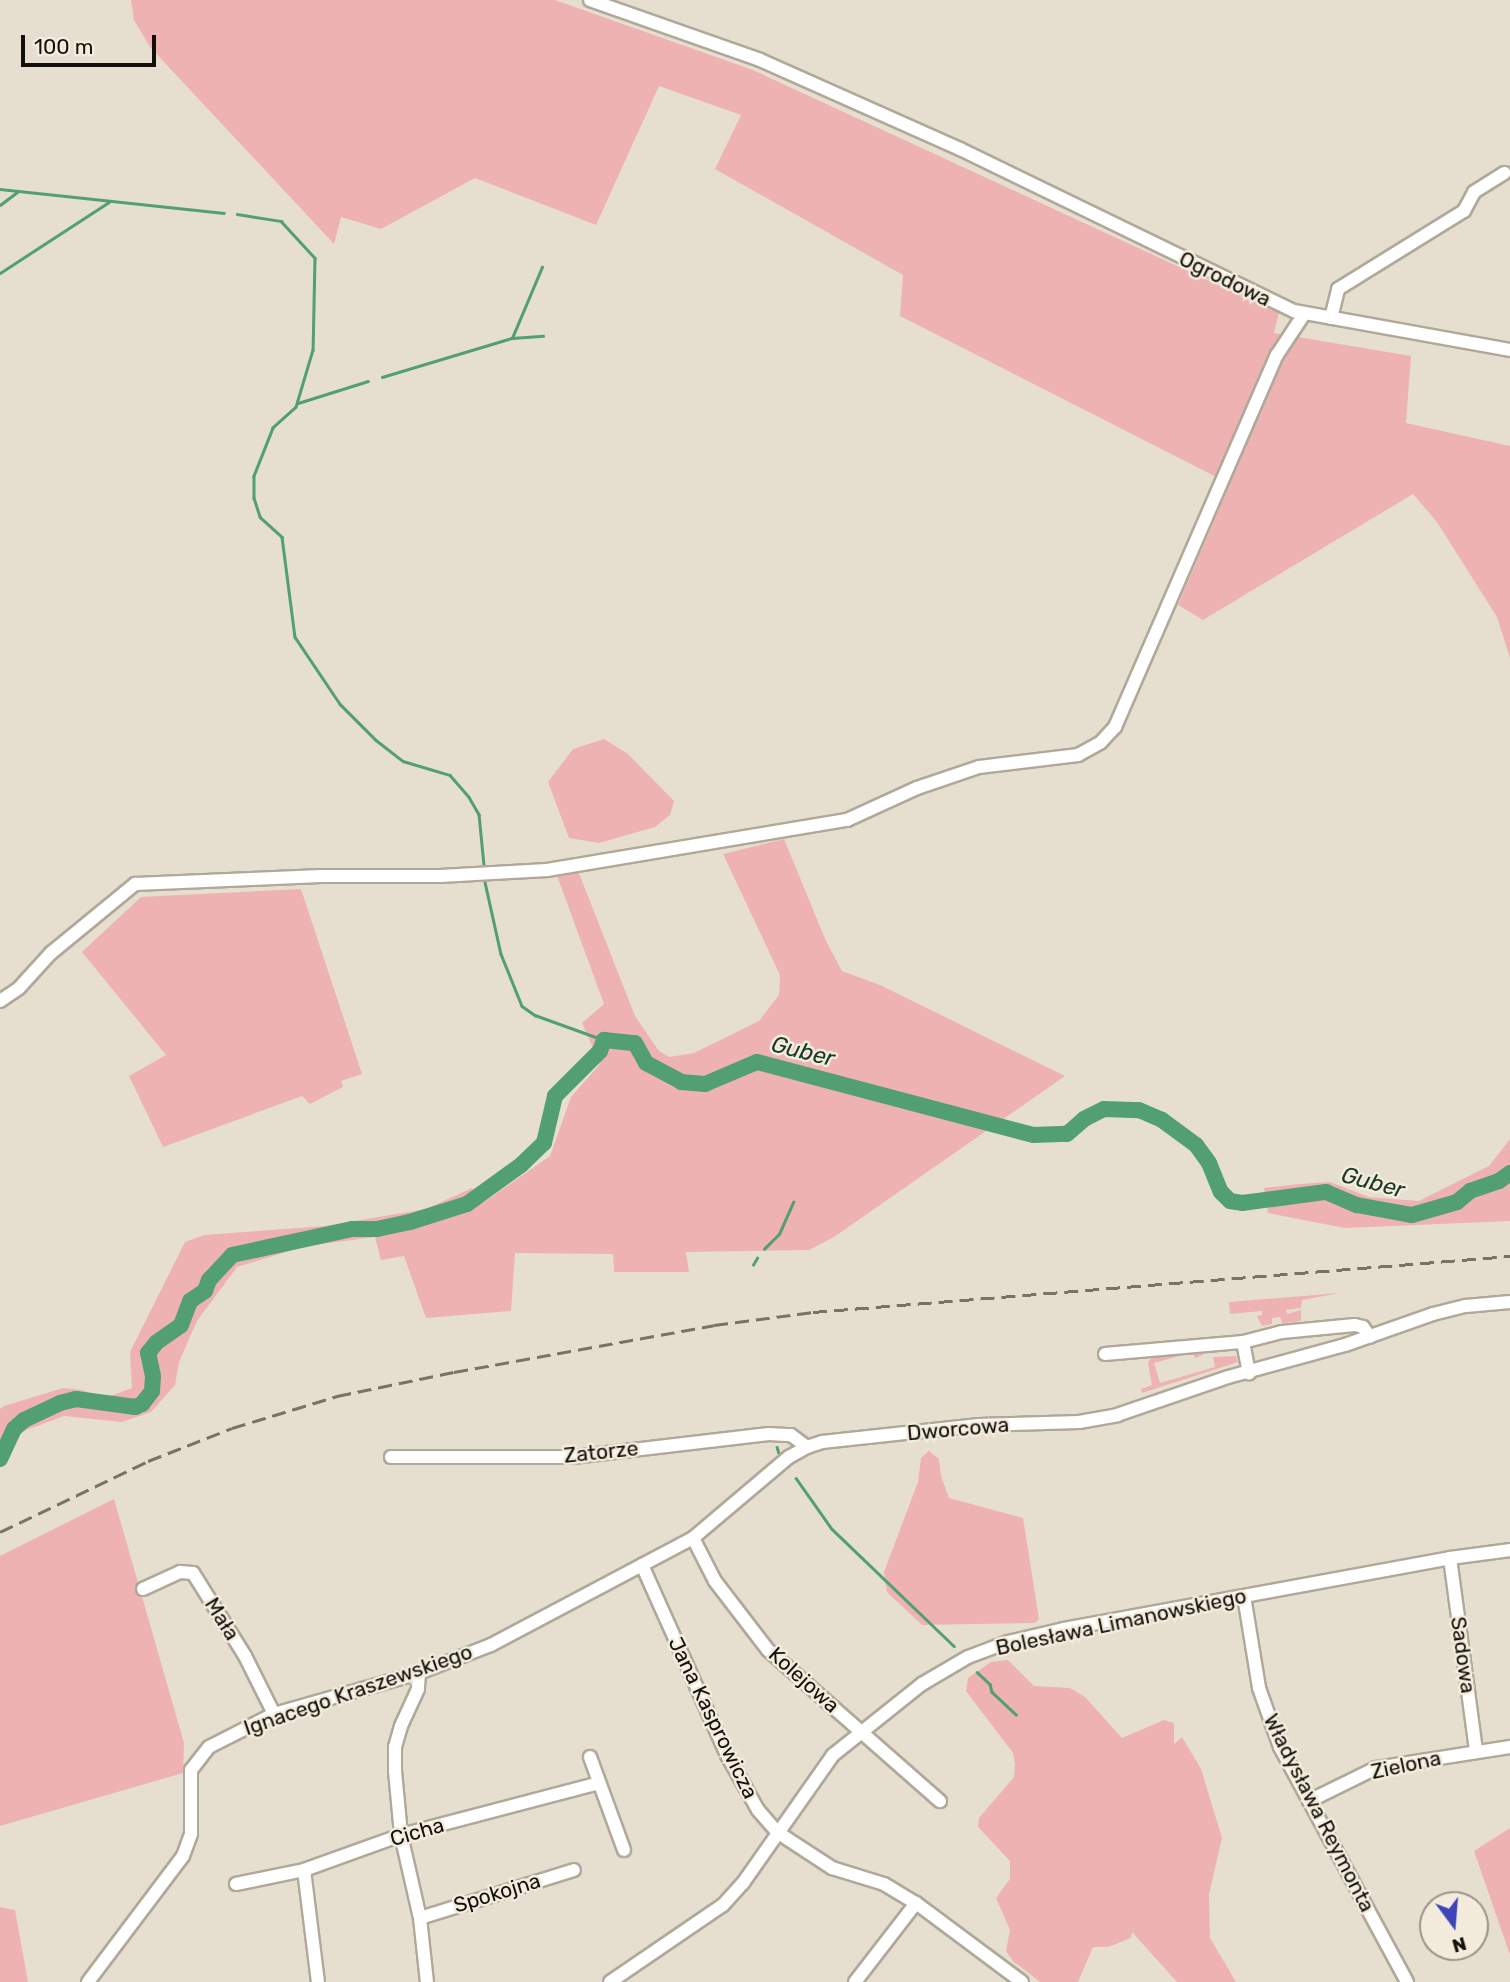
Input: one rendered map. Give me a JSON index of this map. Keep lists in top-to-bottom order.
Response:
{
  "streets": {
    "street": [
      "Ogrodowa",
      "Dworcowa",
      "Zatorze",
      "Mała",
      "Bolesława Limanowskiego",
      "Sadowa",
      "Kolejowa",
      "Ignacego Kraszewskiego",
      "Jana Kasprowicza",
      "Zielona",
      "Władysława Reymonta",
      "Cicha",
      "Spokojna"
    ]
  },
  "crossings": [
    ["Dworcowa", "Zatorze"],
    ["Dworcowa", "Kolejowa"],
    ["Dworcowa", "Ignacego Kraszewskiego"],
    ["Mała", "Ignacego Kraszewskiego"],
    ["Bolesława Limanowskiego", "Sadowa"],
    ["Bolesława Limanowskiego", "Kolejowa"],
    ["Bolesława Limanowskiego", "Jana Kasprowicza"],
    ["Bolesława Limanowskiego", "Władysława Reymonta"],
    ["Sadowa", "Zielona"],
    ["Kolejowa", "Ignacego Kraszewskiego"],
    ["Ignacego Kraszewskiego", "Jana Kasprowicza"],
    ["Zielona", "Władysława Reymonta"]
  ],
  "water": ["Guber"],
  "scale_bar": "100 m",
  "north": "bottom"
}
